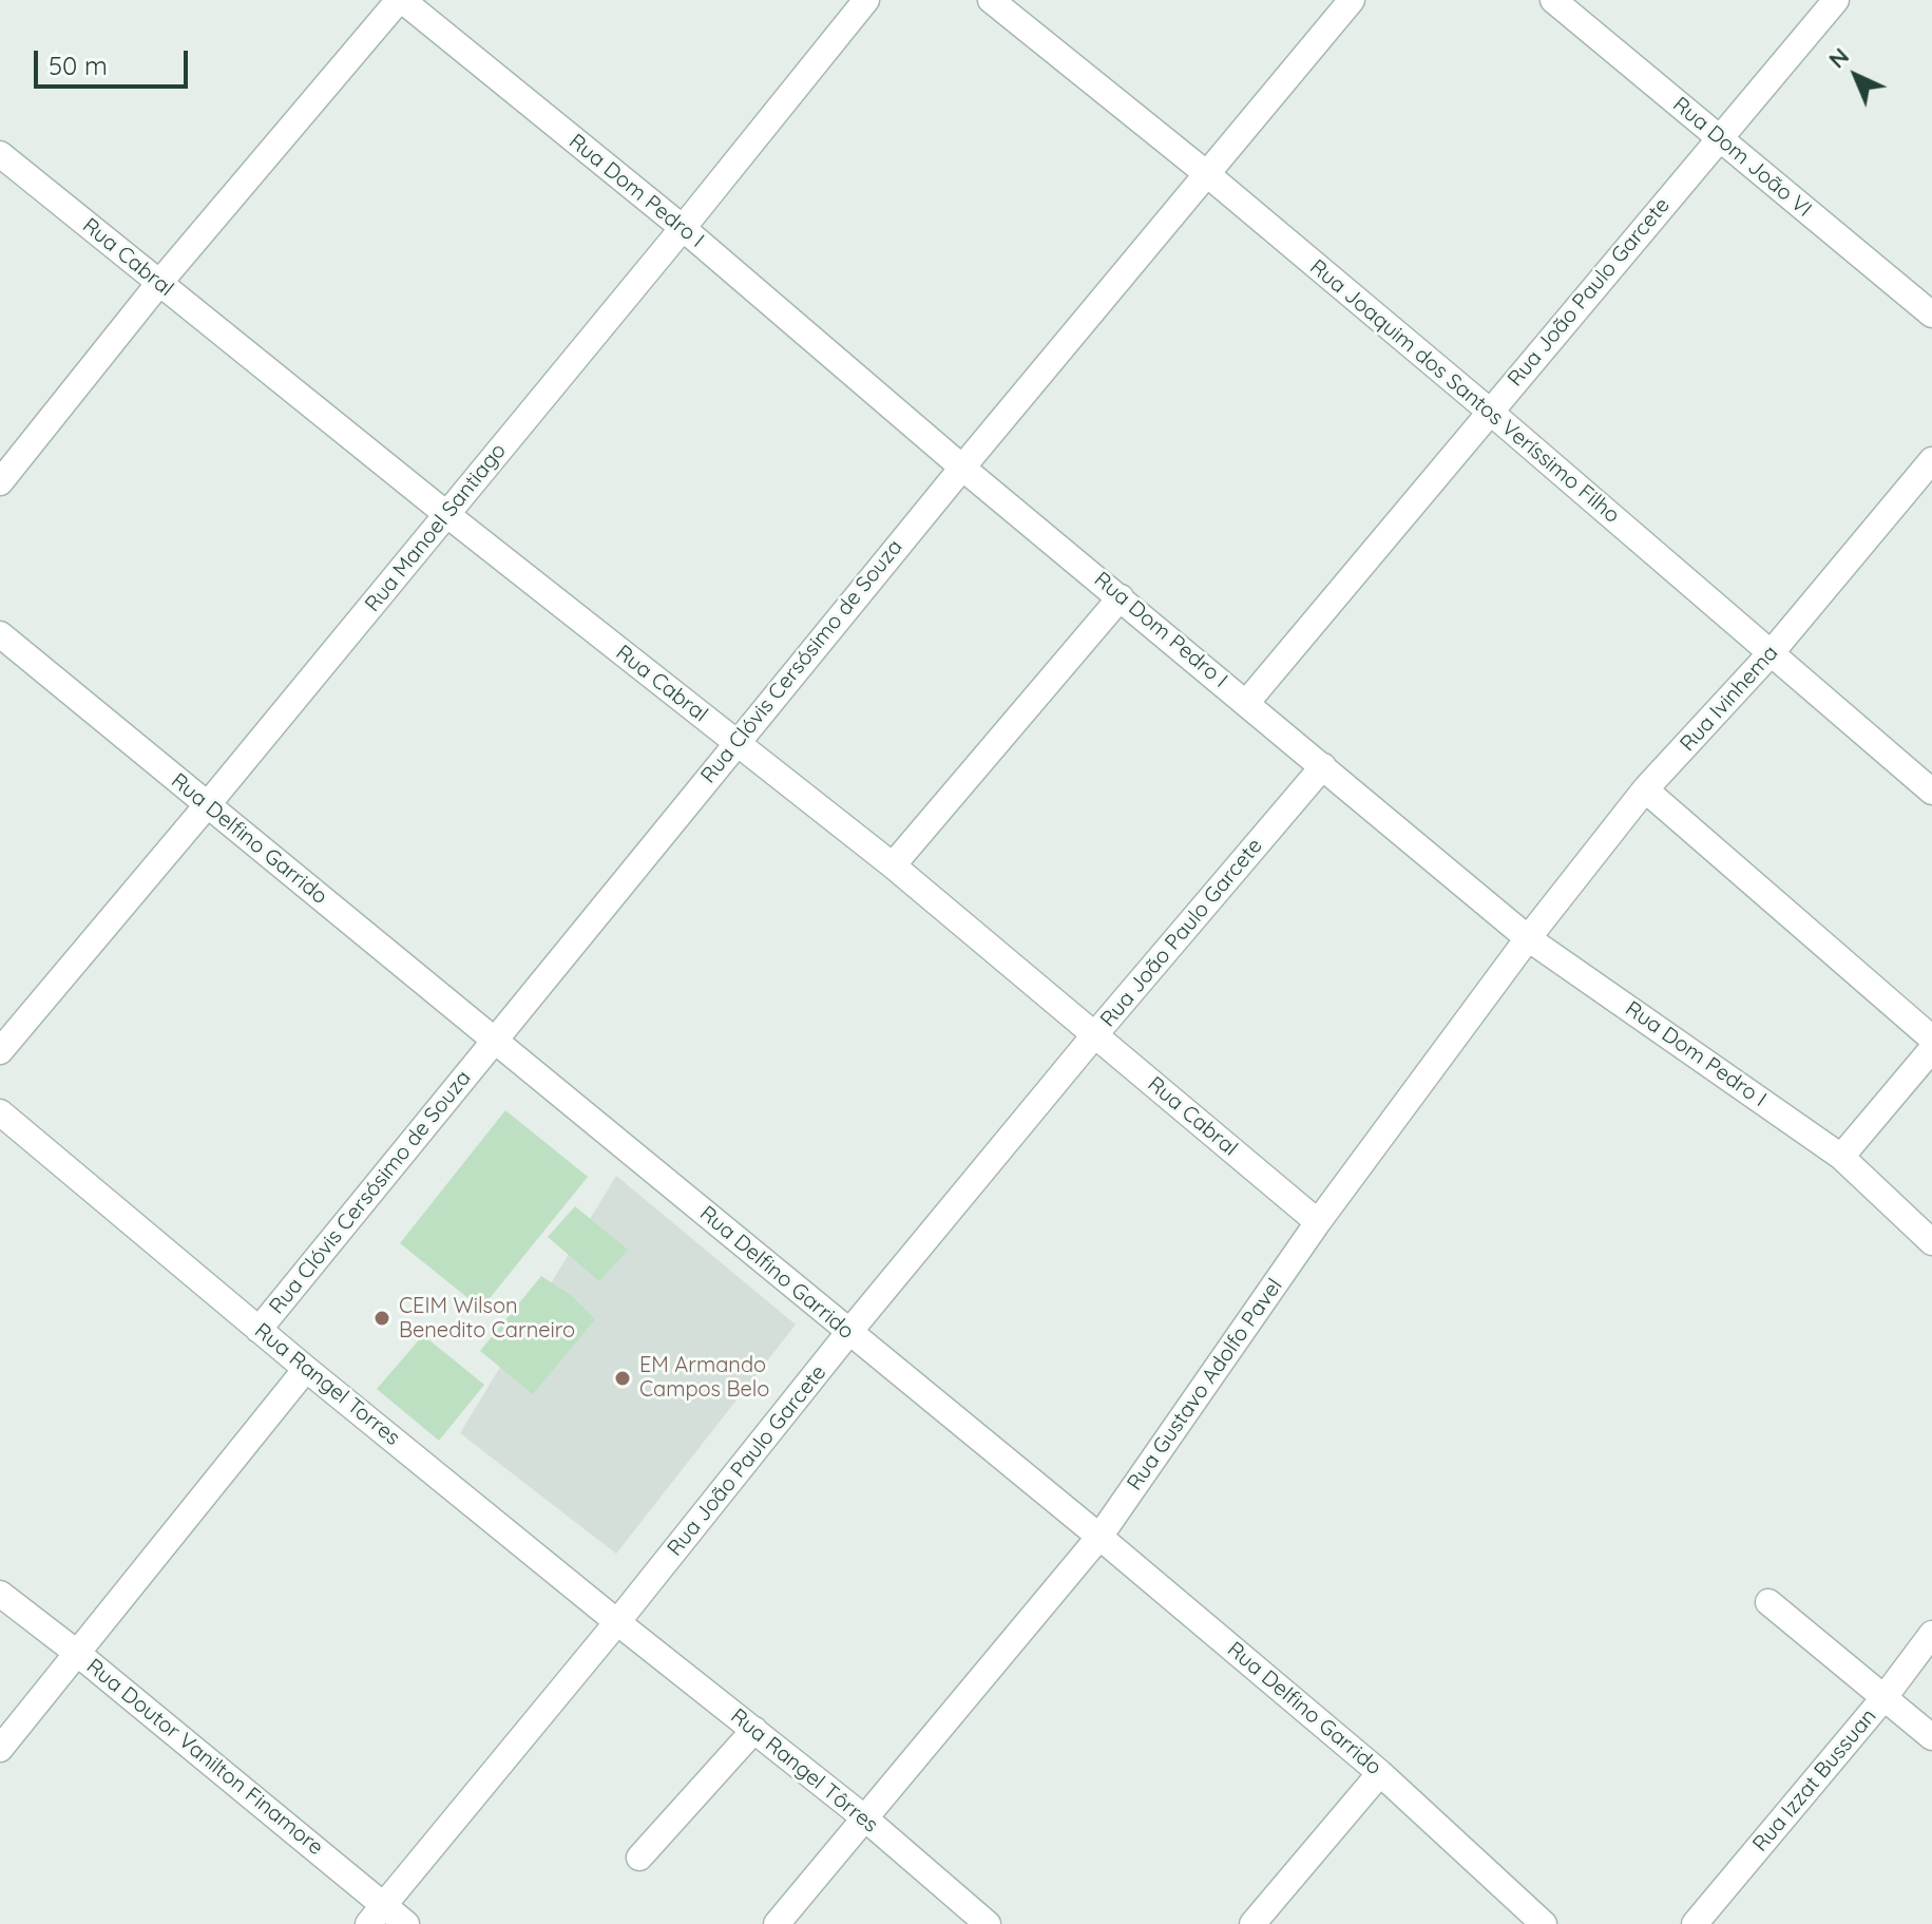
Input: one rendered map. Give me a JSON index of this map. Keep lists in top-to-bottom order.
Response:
{
  "streets": {
    "street": [
      "Rua Dom João VI",
      "Rua Dom Pedro I",
      "Rua Cabral",
      "Rua João Paulo Garcete",
      "Rua Joaquim dos Santos Veríssimo Filho",
      "Rua Manoel Santiago",
      "Rua Clóvis Cersósimo de Souza",
      "Rua Ivinhema",
      "Rua Delfino Garrido",
      "Rua Rangel Torres",
      "Rua Gustavo Adolfo Pavel",
      "Rua Doutor Vanilton Finamore",
      "Rua Rangel Tôrres",
      "Rua Izzat Bussuan"
    ]
  },
  "crossings": [
    ["Rua Dom João VI", "Rua João Paulo Garcete"],
    ["Rua Dom Pedro I", "Rua João Paulo Garcete"],
    ["Rua Dom Pedro I", "Rua Manoel Santiago"],
    ["Rua Dom Pedro I", "Rua Clóvis Cersósimo de Souza"],
    ["Rua Dom Pedro I", "Rua Ivinhema"],
    ["Rua Dom Pedro I", "Rua Gustavo Adolfo Pavel"],
    ["Rua Cabral", "Rua João Paulo Garcete"],
    ["Rua Cabral", "Rua Manoel Santiago"],
    ["Rua Cabral", "Rua Clóvis Cersósimo de Souza"],
    ["Rua Cabral", "Rua Gustavo Adolfo Pavel"],
    ["Rua João Paulo Garcete", "Rua Joaquim dos Santos Veríssimo Filho"],
    ["Rua João Paulo Garcete", "Rua Delfino Garrido"],
    ["Rua João Paulo Garcete", "Rua Rangel Torres"],
    ["Rua João Paulo Garcete", "Rua Doutor Vanilton Finamore"],
    ["Rua João Paulo Garcete", "Rua Rangel Tôrres"],
    ["Rua Joaquim dos Santos Veríssimo Filho", "Rua Clóvis Cersósimo de Souza"],
    ["Rua Joaquim dos Santos Veríssimo Filho", "Rua Ivinhema"],
    ["Rua Manoel Santiago", "Rua Delfino Garrido"],
    ["Rua Clóvis Cersósimo de Souza", "Rua Delfino Garrido"],
    ["Rua Clóvis Cersósimo de Souza", "Rua Rangel Torres"],
    ["Rua Ivinhema", "Rua Gustavo Adolfo Pavel"],
    ["Rua Delfino Garrido", "Rua Gustavo Adolfo Pavel"],
    ["Rua Rangel Torres", "Rua Rangel Tôrres"],
    ["Rua Gustavo Adolfo Pavel", "Rua Rangel Tôrres"]
  ],
  "places": ["CEIM Wilson Benedito Carneiro", "EM Armando Campos Belo"],
  "scale_bar": "50 m",
  "north": "top left"
}
